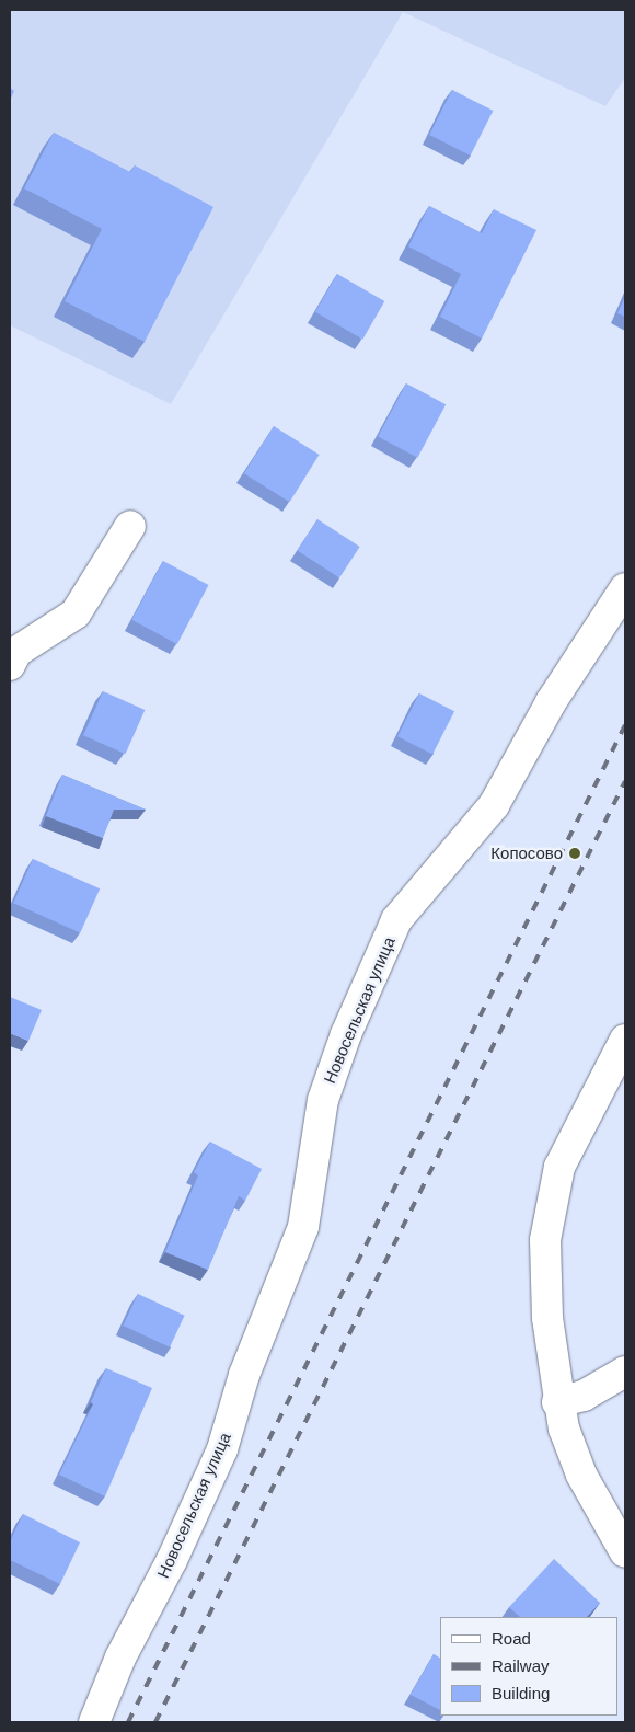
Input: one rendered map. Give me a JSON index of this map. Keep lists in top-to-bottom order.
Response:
{
  "streets": {
    "street": ["Новосельская улица"]
  },
  "places": ["Копосово"],
  "legend": ["Road", "Railway", "Building"]
}
